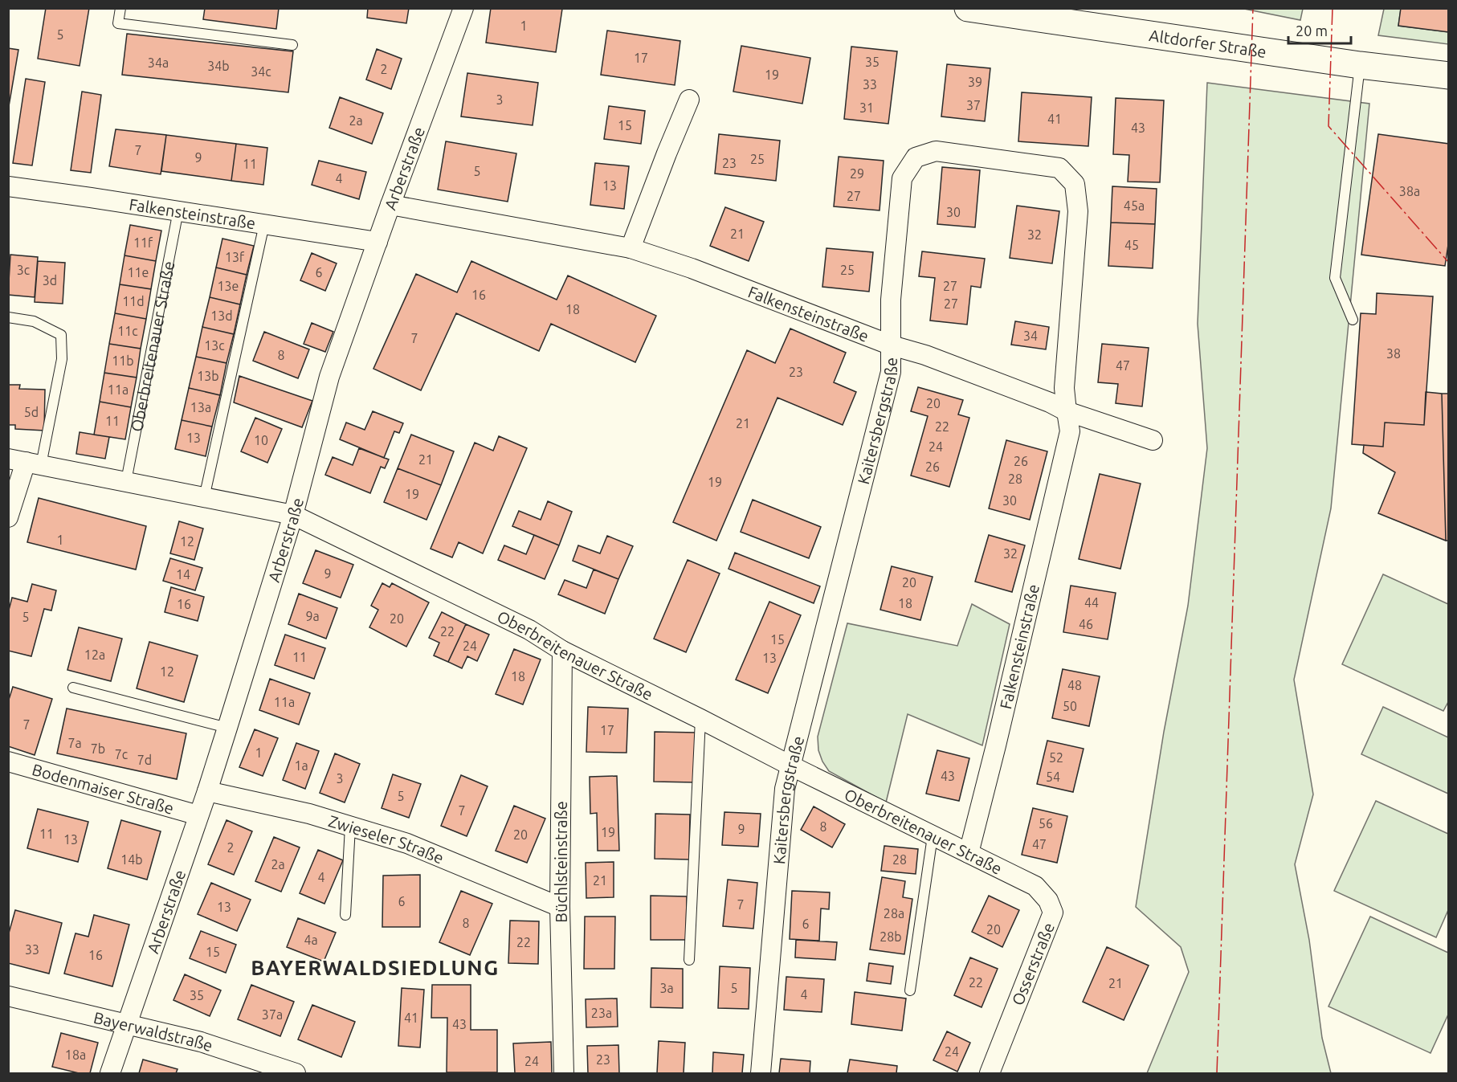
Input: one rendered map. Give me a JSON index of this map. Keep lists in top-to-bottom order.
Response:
{
  "streets": {
    "main road": ["Altdorfer Straße"],
    "street": [
      "Arberstraße",
      "Falkensteinstraße",
      "Oberbreitenauer Straße",
      "Kaitersbergstraße",
      "Bodenmaiser Straße",
      "Zwieseler Straße",
      "Büchlsteinstraße",
      "Osserstraße",
      "Bayerwaldstraße"
    ]
  },
  "crossings": [
    ["Arberstraße", "Falkensteinstraße"],
    ["Arberstraße", "Oberbreitenauer Straße"],
    ["Arberstraße", "Bodenmaiser Straße"],
    ["Arberstraße", "Zwieseler Straße"],
    ["Arberstraße", "Bayerwaldstraße"],
    ["Falkensteinstraße", "Oberbreitenauer Straße"],
    ["Falkensteinstraße", "Kaitersbergstraße"],
    ["Oberbreitenauer Straße", "Kaitersbergstraße"],
    ["Oberbreitenauer Straße", "Büchlsteinstraße"],
    ["Oberbreitenauer Straße", "Osserstraße"],
    ["Zwieseler Straße", "Büchlsteinstraße"]
  ],
  "districts": ["BAYERWALDSIEDLUNG"],
  "house_numbers": [
    "1",
    "5",
    "17",
    "35",
    "34a",
    "34b",
    "2",
    "34c",
    "19",
    "39",
    "33",
    "3",
    "37",
    "31",
    "41",
    "2a",
    "15",
    "43",
    "7",
    "9",
    "25",
    "23",
    "11",
    "5",
    "29",
    "4",
    "13",
    "38a",
    "27",
    "45a",
    "30",
    "21",
    "32",
    "11f",
    "45",
    "13f",
    "3c",
    "25",
    "11e",
    "6",
    "3d",
    "13e",
    "27",
    "16",
    "11d",
    "27",
    "18",
    "13d",
    "11c",
    "34",
    "7",
    "13c",
    "38",
    "8",
    "11b",
    "47",
    "23",
    "13b",
    "11a",
    "20",
    "13a",
    "5d",
    "11",
    "21",
    "22",
    "13",
    "10",
    "24",
    "21",
    "26",
    "26",
    "28",
    "19",
    "19",
    "30",
    "1",
    "12",
    "32",
    "9",
    "14",
    "20",
    "44",
    "18",
    "16",
    "9a",
    "5",
    "20",
    "46",
    "22",
    "15",
    "24",
    "12a",
    "11",
    "13",
    "12",
    "18",
    "48",
    "11a",
    "50",
    "7",
    "17",
    "7a",
    "7b",
    "1",
    "7c",
    "52",
    "7d",
    "1a",
    "43",
    "54",
    "3",
    "5",
    "7",
    "56",
    "8",
    "9",
    "19",
    "11",
    "20",
    "13",
    "47",
    "2",
    "14b",
    "28",
    "2a",
    "4",
    "21",
    "6",
    "7",
    "13",
    "28a",
    "8",
    "6",
    "20",
    "28b",
    "4a",
    "22",
    "33",
    "15",
    "16",
    "22",
    "21",
    "3a",
    "5",
    "4",
    "35",
    "23a",
    "37a",
    "41",
    "43",
    "24",
    "18a",
    "23",
    "24"
  ],
  "scale_bar": "20 m"
}
